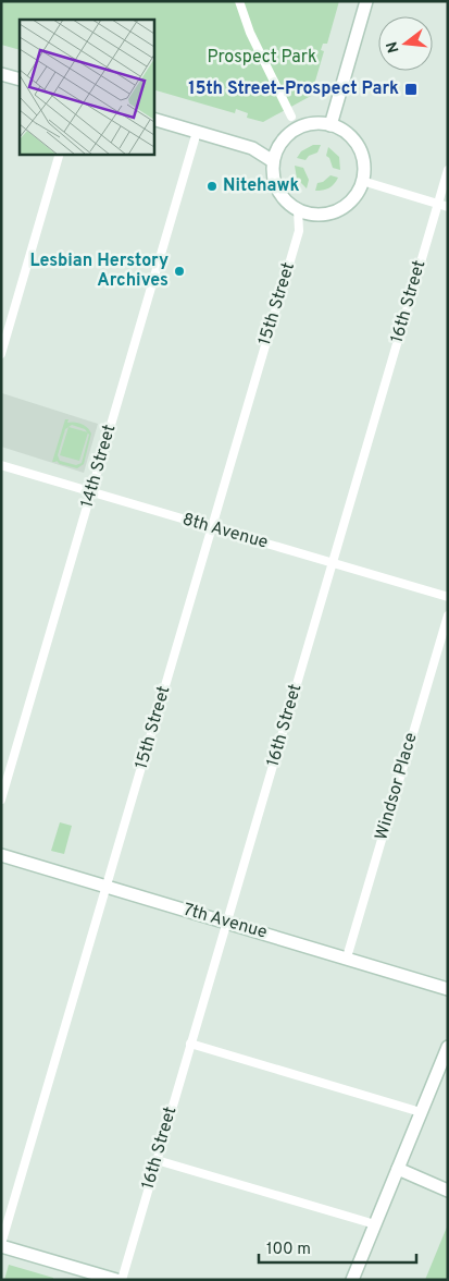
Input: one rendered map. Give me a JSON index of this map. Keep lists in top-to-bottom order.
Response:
{
  "streets": {
    "street": [
      "16th Street",
      "15th Street",
      "14th Street",
      "8th Avenue",
      "Windsor Place",
      "7th Avenue"
    ]
  },
  "crossings": [
    ["16th Street", "8th Avenue"],
    ["16th Street", "7th Avenue"],
    ["15th Street", "8th Avenue"],
    ["15th Street", "7th Avenue"],
    ["14th Street", "8th Avenue"],
    ["Windsor Place", "7th Avenue"]
  ],
  "parks": ["Prospect Park"],
  "places": {
    "transit": ["15th Street–Prospect Park"],
    "other": ["Nitehawk", "Lesbian Herstory Archives"]
  },
  "scale_bar": "100 m",
  "north": "left"
}
